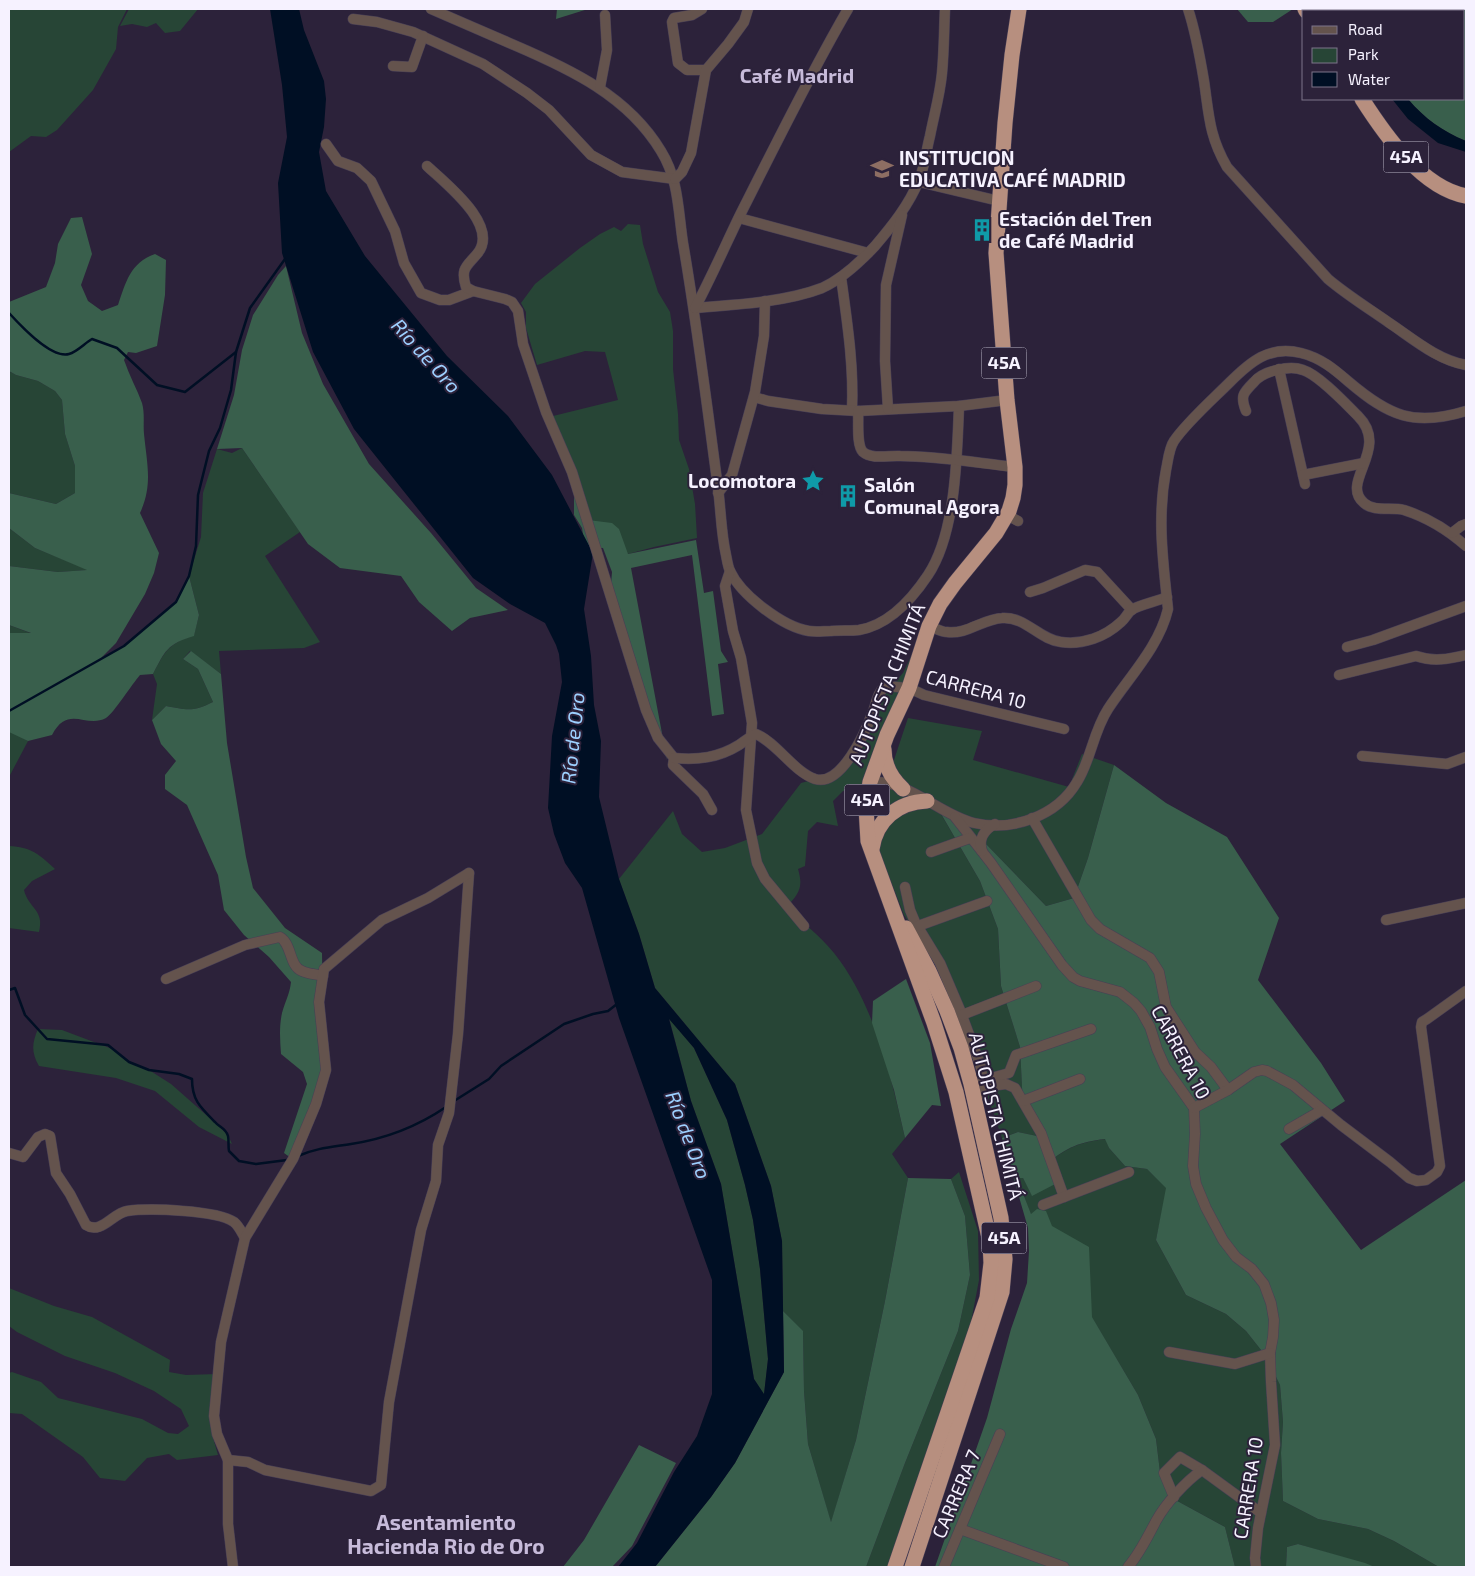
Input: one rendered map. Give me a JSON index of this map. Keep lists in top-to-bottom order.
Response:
{
  "streets": {
    "highway": ["45A", "AUTOPISTA CHIMITÁ"],
    "street": ["CARRERA 10", "CARRERA 7"]
  },
  "crossings": [
    ["AUTOPISTA CHIMITÁ", "CARRERA 10"]
  ],
  "districts": ["Café Madrid", "Asentamiento Hacienda Rio de Oro"],
  "water": ["Río de Oro"],
  "places": {
    "school or university": ["INSTITUCION EDUCATIVA CAFÉ MADRID"],
    "building": ["Estación del Tren de Café Madrid", "Salón Comunal Agora"],
    "place": ["Locomotora"]
  },
  "legend": ["Road", "Park", "Water"]
}
